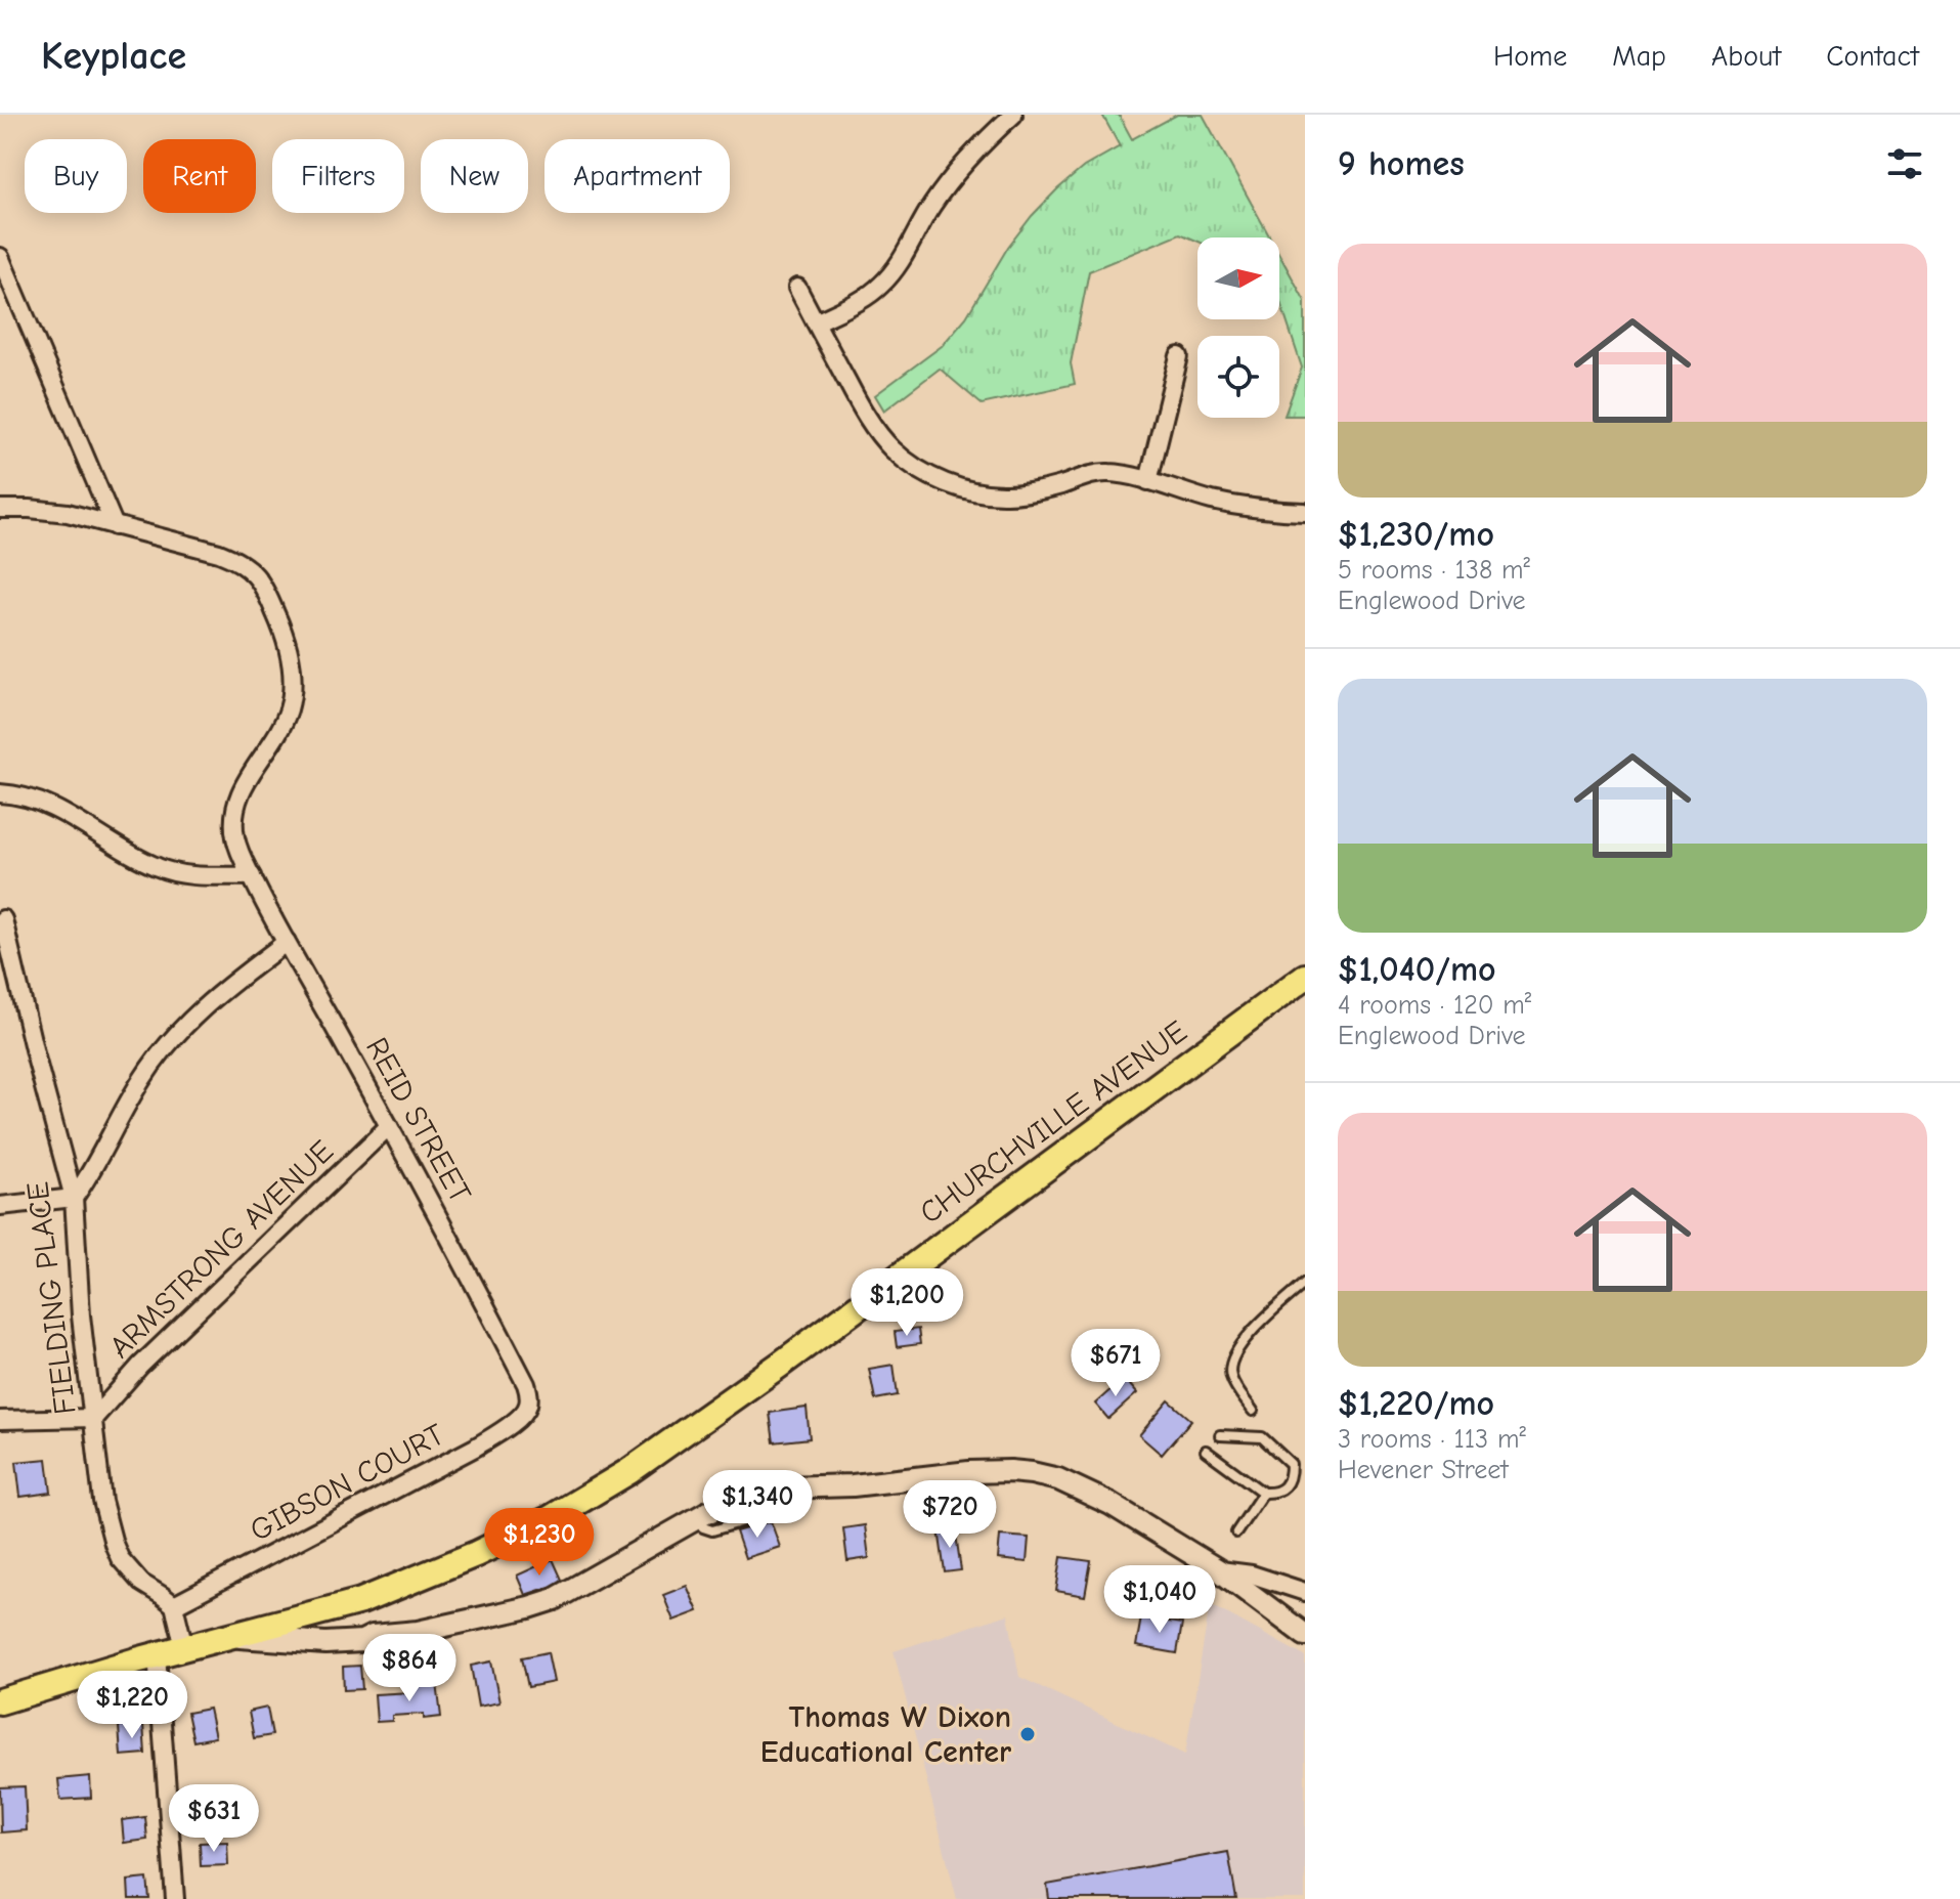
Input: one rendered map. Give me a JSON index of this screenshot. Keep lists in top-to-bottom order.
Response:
{
  "streets": {
    "main road": ["CHURCHVILLE AVENUE"],
    "street": [
      "REID STREET",
      "ARMSTRONG AVENUE",
      "FIELDING PLACE",
      "GIBSON COURT"
    ]
  },
  "crossings": [
    ["REID STREET", "ARMSTRONG AVENUE"],
    ["REID STREET", "GIBSON COURT"],
    ["ARMSTRONG AVENUE", "FIELDING PLACE"],
    ["FIELDING PLACE", "GIBSON COURT"]
  ],
  "places": ["Thomas W Dixon Educational Center"],
  "north": "right",
  "page": {
    "header": "Keyplace",
    "nav": [
      "Home",
      "Map",
      "About",
      "Contact"
    ],
    "heading": "9 homes",
    "chip": [
      "Buy",
      "Rent",
      "Filters",
      "New",
      "Apartment"
    ],
    "list": [
      {
        "name": "$1,230/mo",
        "note": "5 rooms · 138 m² · Englewood Drive"
      },
      {
        "name": "$1,040/mo",
        "note": "4 rooms · 120 m² · Englewood Drive"
      },
      {
        "name": "$1,220/mo",
        "note": "3 rooms · 113 m² · Hevener Street"
      }
    ],
    "price": [
      "$1,200",
      "$671",
      "$1,340",
      "$720",
      "$1,230",
      "$1,040",
      "$864",
      "$1,220",
      "$631"
    ]
  }
}
